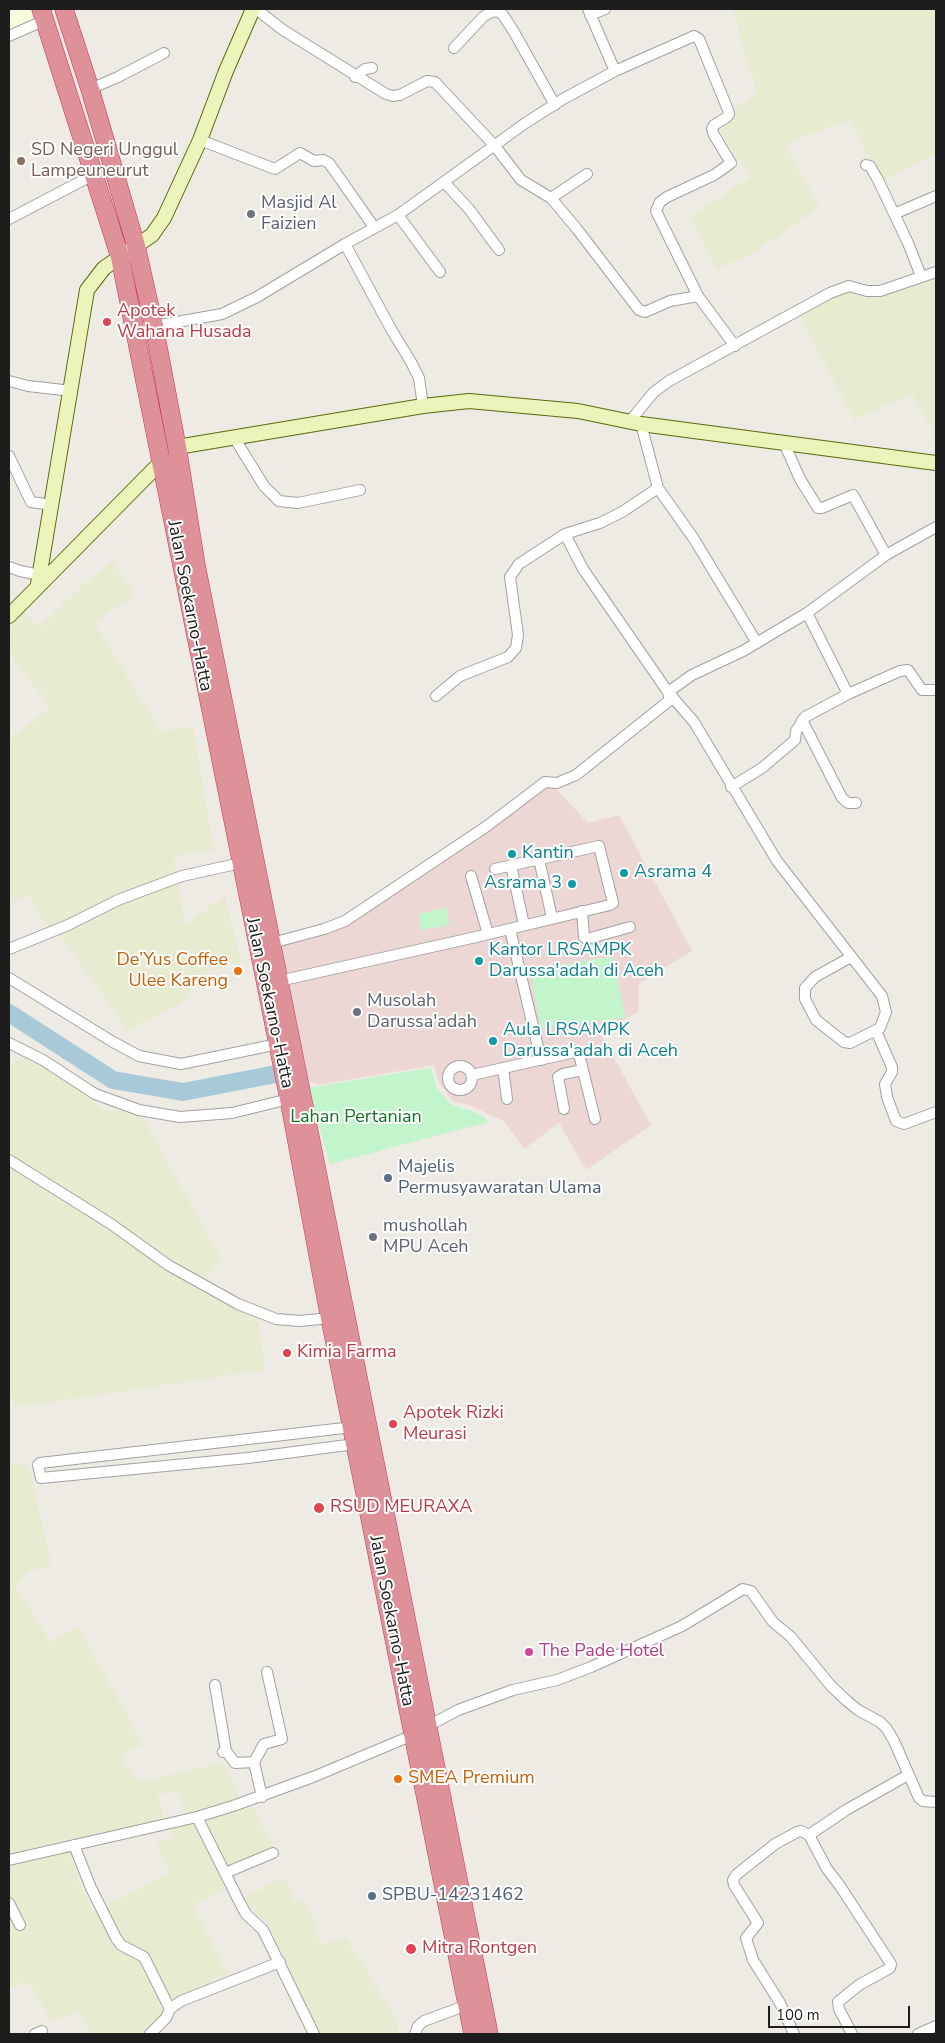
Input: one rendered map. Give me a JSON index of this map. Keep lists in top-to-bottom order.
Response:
{
  "streets": {
    "highway": ["Jalan Soekarno-Hatta"]
  },
  "parks": ["Lahan Pertanian"],
  "places": [
    "SD Negeri Unggul Lampeuneurut",
    "Masjid Al Faizien",
    "Apotek Wahana Husada",
    "Kantin",
    "Asrama 4",
    "Asrama 3",
    "Kantor LRSAMPK Darussa'adah di Aceh",
    "De’Yus Coffee Ulee Kareng",
    "Musolah Darussa'adah",
    "Aula LRSAMPK Darussa'adah di Aceh",
    "Majelis Permusyawaratan Ulama",
    "mushollah MPU Aceh",
    "Kimia Farma",
    "Apotek Rizki Meurasi",
    "RSUD MEURAXA",
    "The Pade Hotel",
    "SMEA Premium",
    "SPBU-14231462",
    "Mitra Rontgen"
  ],
  "scale_bar": "100 m"
}
